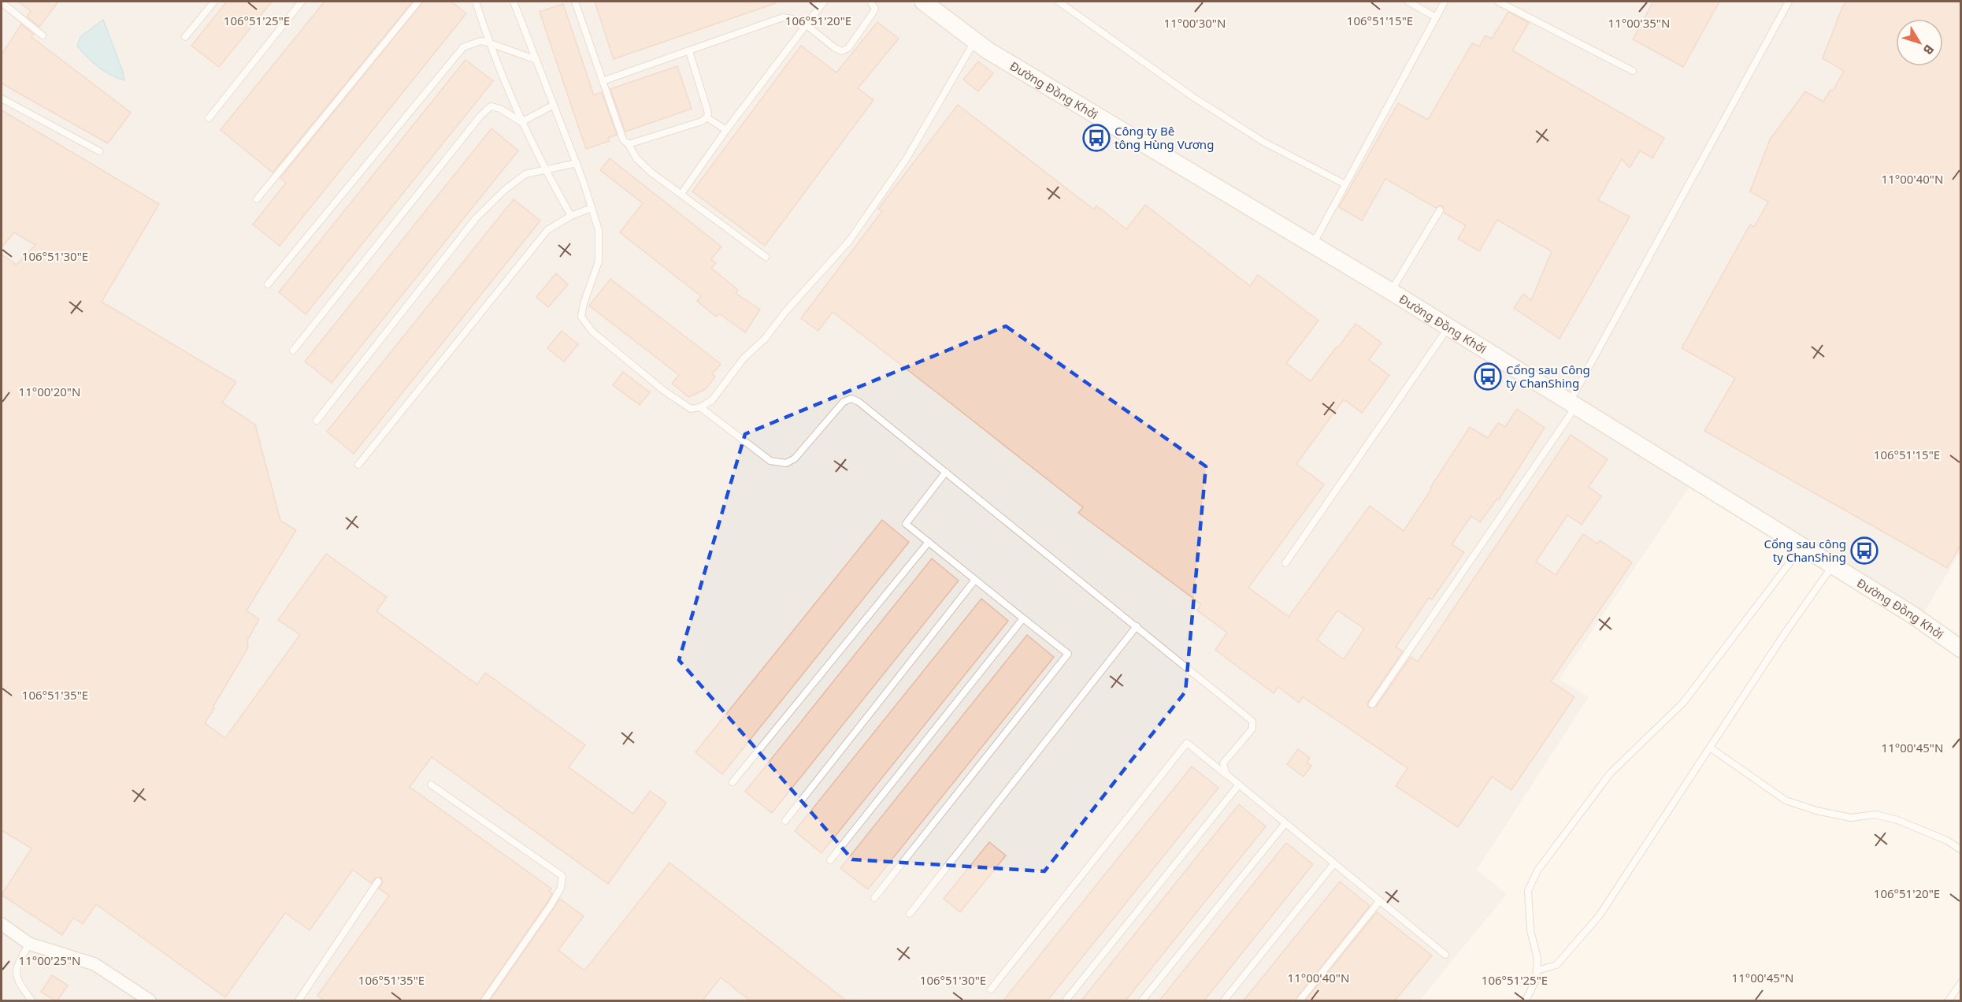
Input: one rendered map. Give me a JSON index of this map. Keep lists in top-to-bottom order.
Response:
{
  "streets": {
    "main road": ["Đường Đồng Khởi"]
  },
  "places": {
    "bus stop": ["Công ty Bê tông Hùng Vương", "Cổng sau Công ty ChanShing", "Cổng sau công ty ChanShing"]
  },
  "north": "bottom right",
  "coordinates": [
    "106°51'25\"E",
    "106°51'20\"E",
    "106°51'15\"E",
    "11°00'35\"N",
    "11°00'30\"N",
    "11°00'40\"N",
    "106°51'30\"E",
    "11°00'20\"N",
    "106°51'35\"E",
    "11°00'45\"N",
    "11°00'25\"N"
  ]
}
